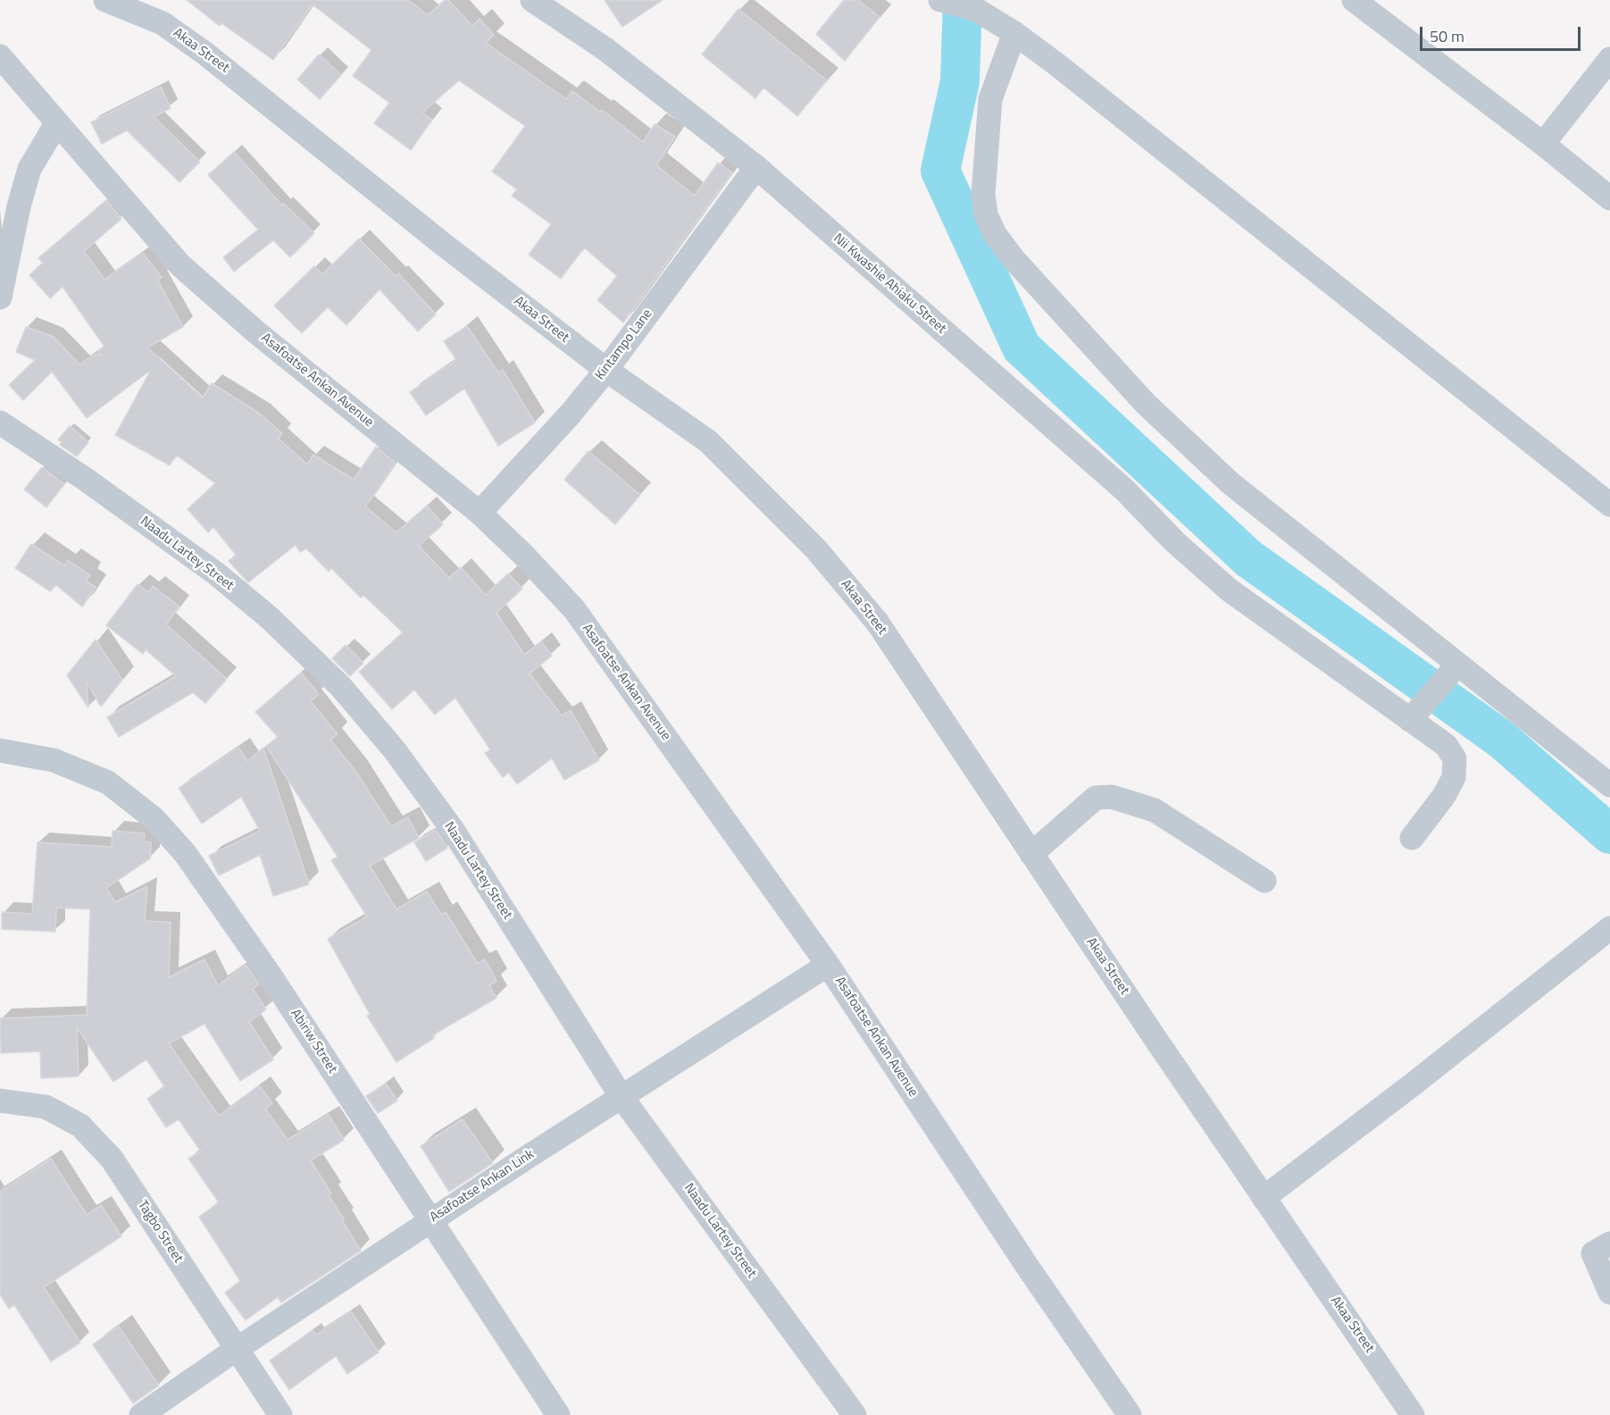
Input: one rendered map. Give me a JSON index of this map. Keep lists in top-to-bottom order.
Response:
{
  "streets": {
    "street": [
      "Akaa Street",
      "Nii Kwashie Ahiaku Street",
      "Kintampo Lane",
      "Asafoatse Ankan Avenue",
      "Naadu Lartey Street",
      "Abiriw Street",
      "Asafoatse Ankan Link",
      "Tagbo Street"
    ]
  },
  "crossings": [
    ["Akaa Street", "Kintampo Lane"],
    ["Nii Kwashie Ahiaku Street", "Kintampo Lane"],
    ["Kintampo Lane", "Asafoatse Ankan Avenue"],
    ["Asafoatse Ankan Avenue", "Asafoatse Ankan Link"],
    ["Naadu Lartey Street", "Asafoatse Ankan Link"],
    ["Abiriw Street", "Asafoatse Ankan Link"],
    ["Asafoatse Ankan Link", "Tagbo Street"]
  ],
  "scale_bar": "50 m"
}
